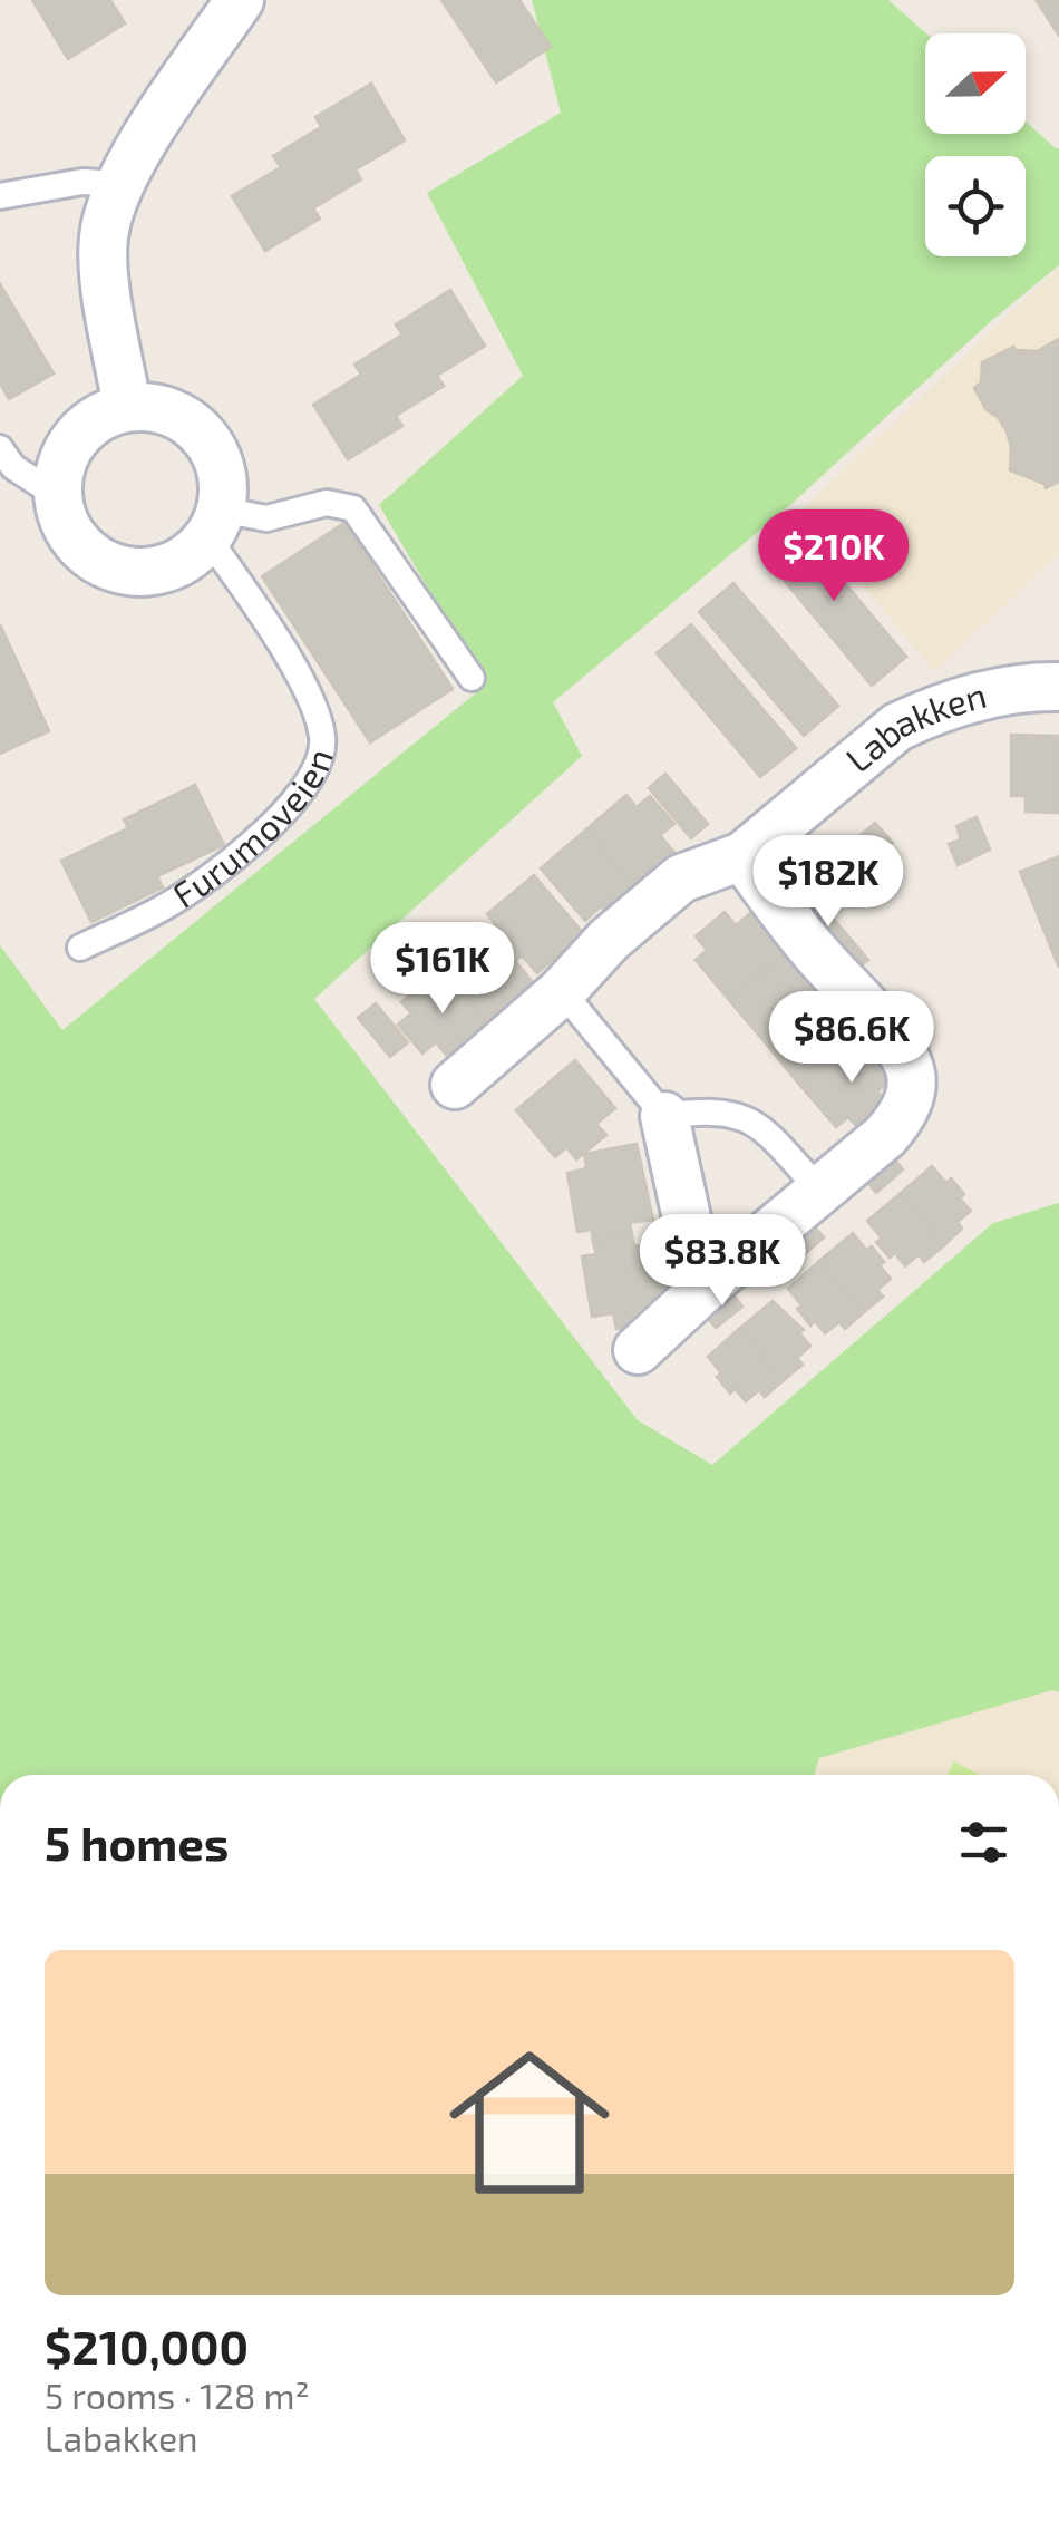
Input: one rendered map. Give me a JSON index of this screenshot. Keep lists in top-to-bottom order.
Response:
{
  "streets": {
    "street": ["Labakken", "Furumoveien"]
  },
  "north": "right",
  "page": {
    "price": [
      "$210K",
      "$182K",
      "$161K",
      "$86.6K",
      "$83.8K"
    ],
    "heading": "5 homes",
    "list": [
      {
        "name": "$210,000",
        "note": "5 rooms · 128 m² · Labakken"
      }
    ]
  }
}
